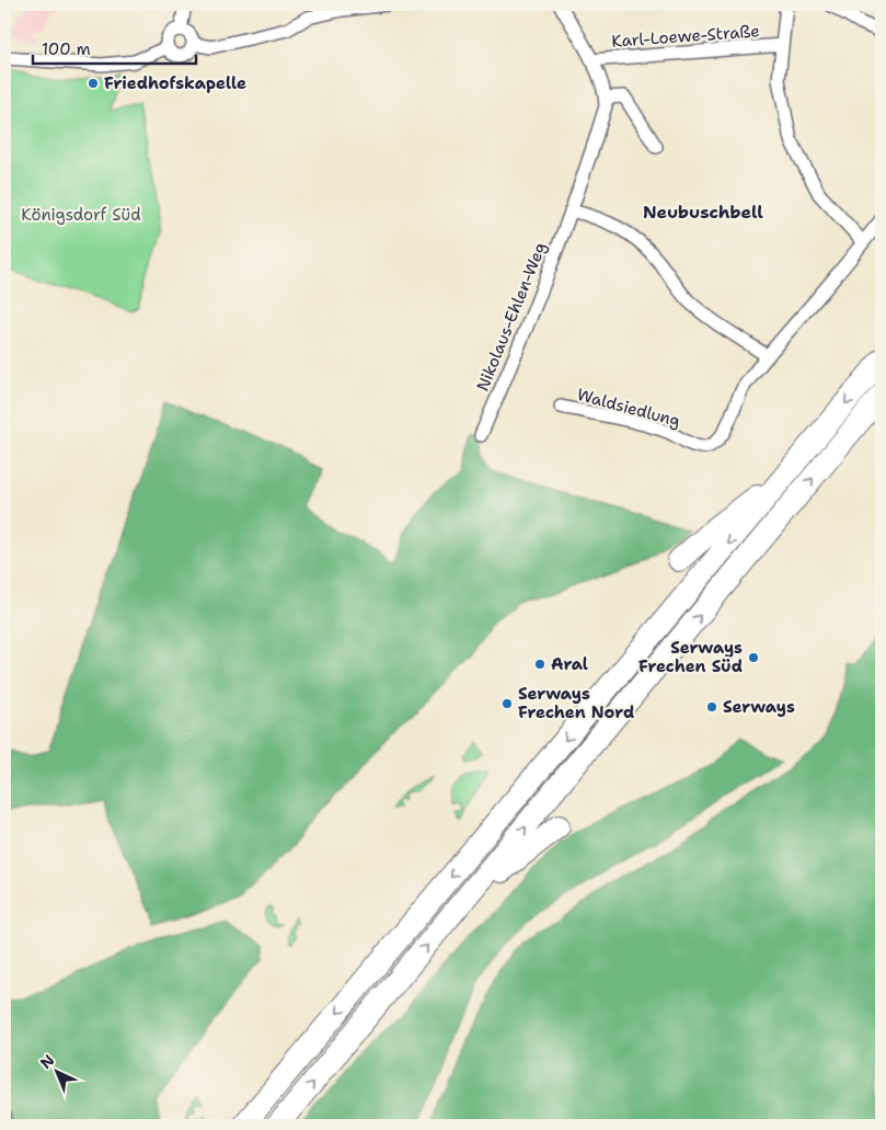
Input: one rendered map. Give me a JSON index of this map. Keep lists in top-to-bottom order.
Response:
{
  "streets": {
    "street": ["Karl-Loewe-Straße", "Nikolaus-Ehlen-Weg", "Waldsiedlung"]
  },
  "districts": ["Neubuschbell"],
  "parks": ["Königsdorf Süd"],
  "places": [
    "Friedhofskapelle",
    "Serways Frechen Süd",
    "Aral",
    "Serways Frechen Nord",
    "Serways"
  ],
  "scale_bar": "100 m",
  "north": "top left"
}
